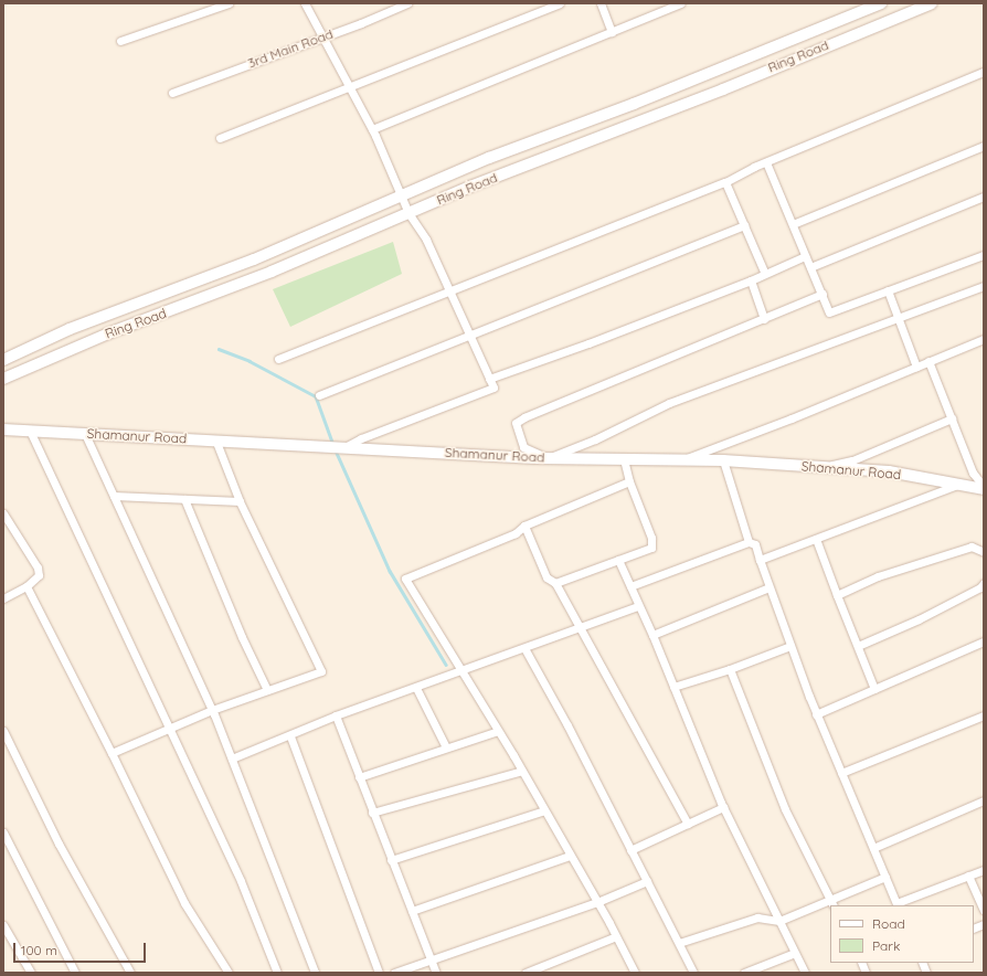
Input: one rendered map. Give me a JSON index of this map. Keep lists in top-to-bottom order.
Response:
{
  "streets": {
    "main road": ["Ring Road", "Shamanur Road"],
    "street": ["3rd Main Road"]
  },
  "legend": ["Road", "Park"],
  "scale_bar": "100 m"
}
